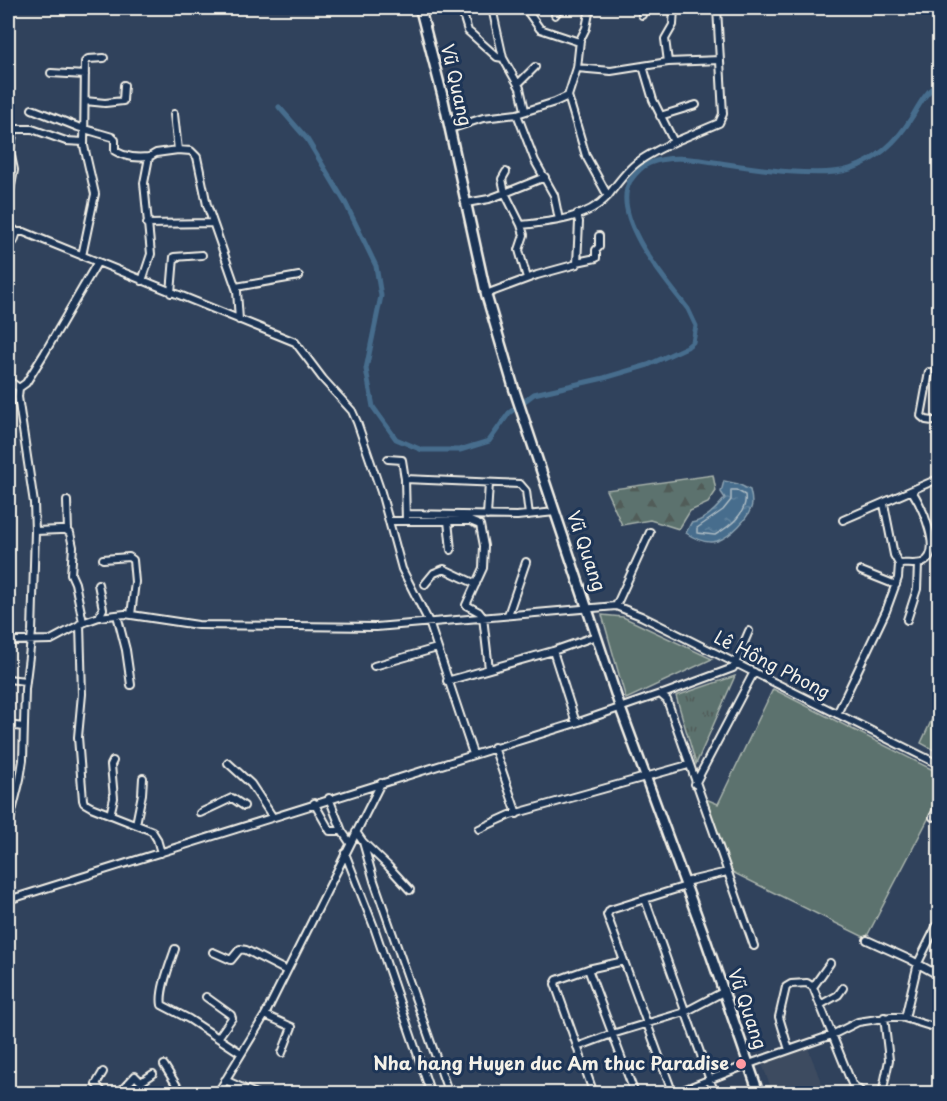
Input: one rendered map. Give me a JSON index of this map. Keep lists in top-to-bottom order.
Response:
{
  "streets": {
    "main road": ["Vũ Quang"],
    "street": ["Lê Hồng Phong"]
  },
  "places": ["Nha hang Huyen duc Am thuc Paradise"]
}
